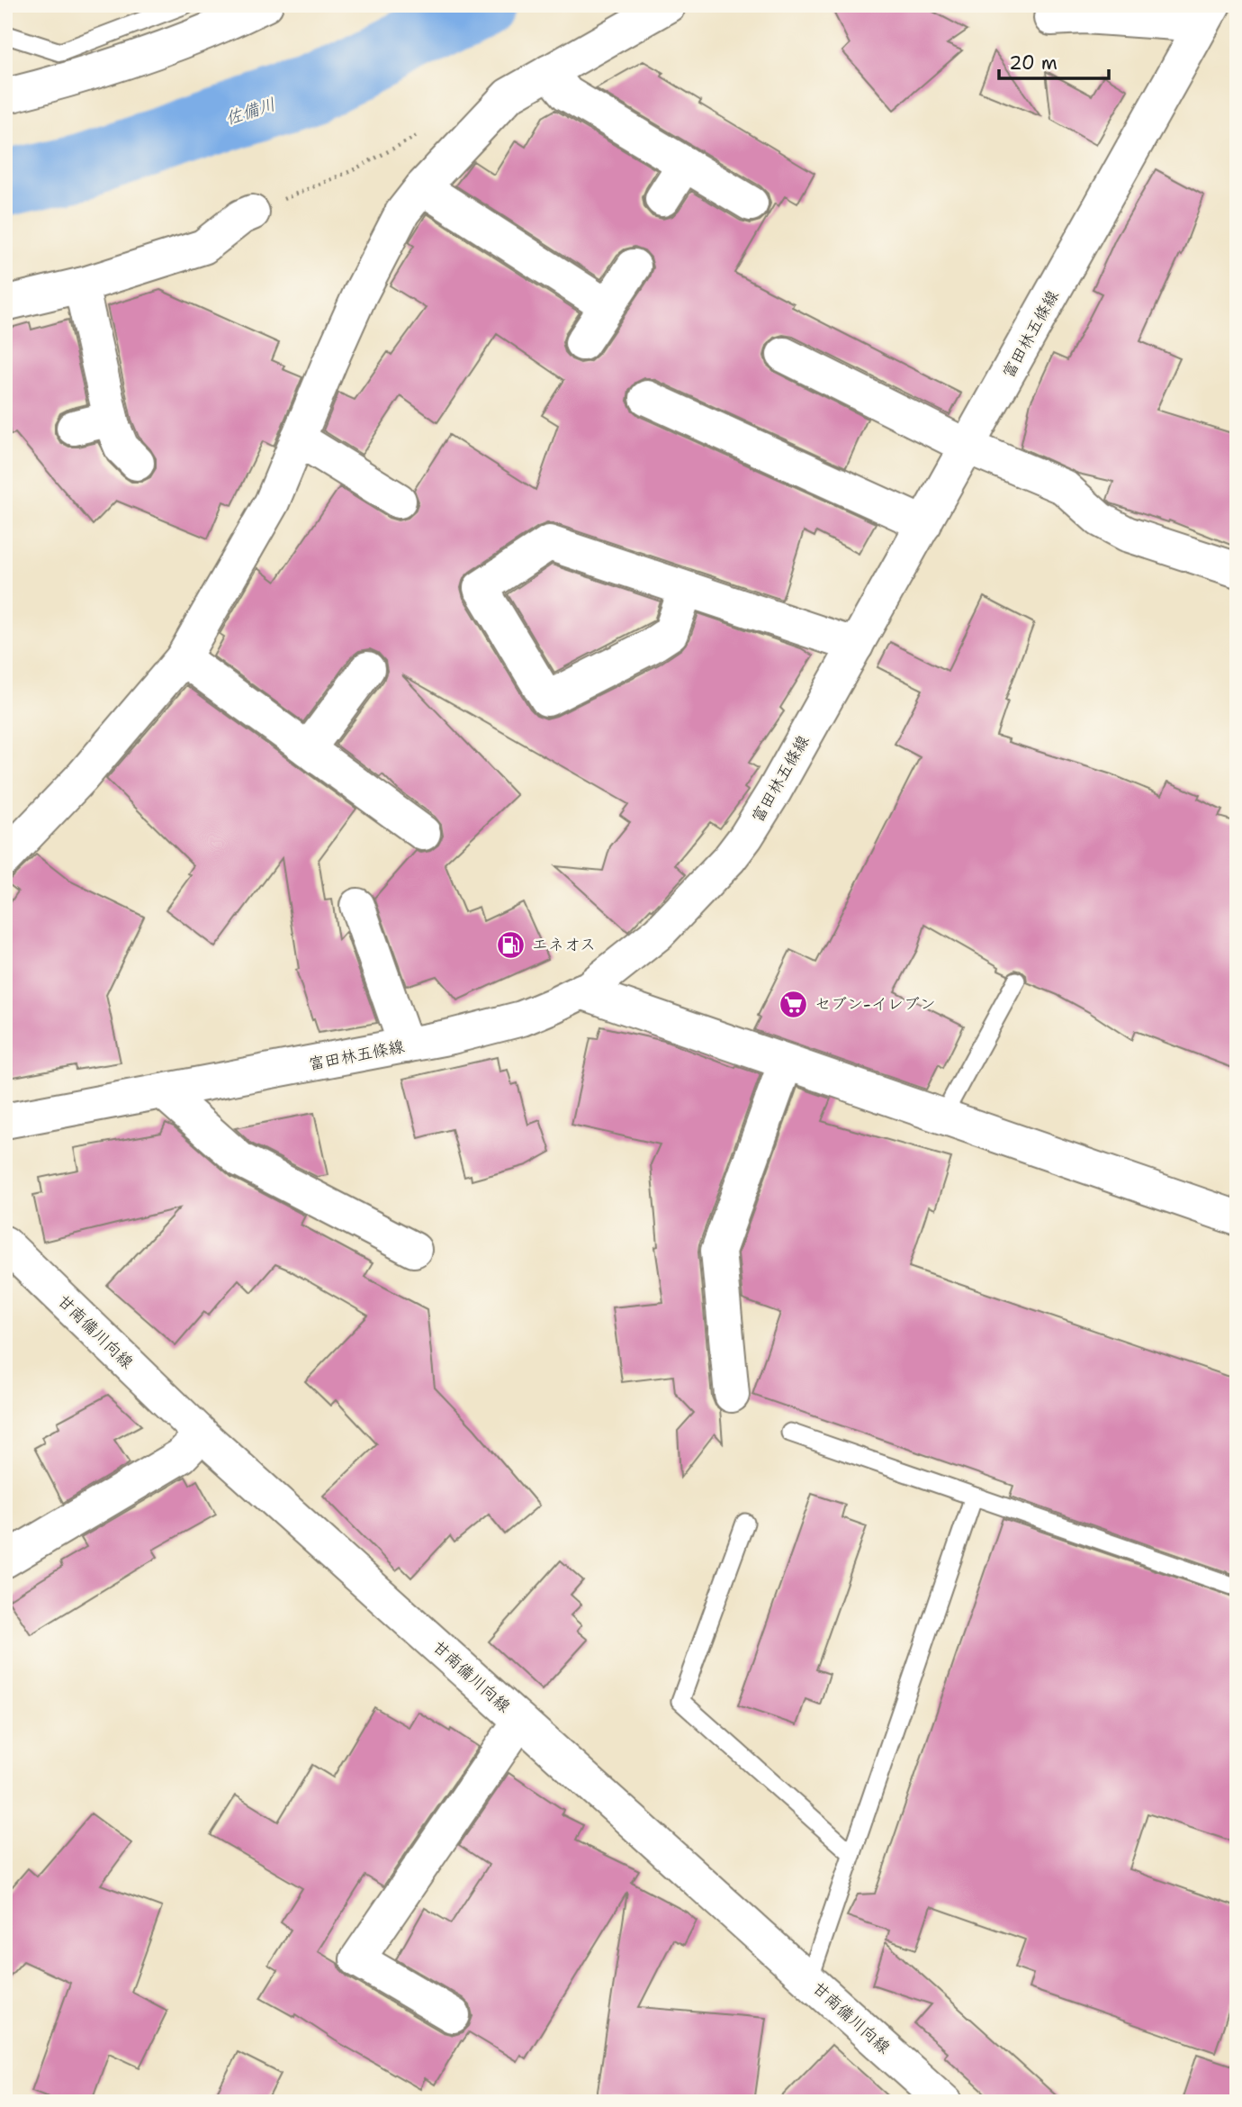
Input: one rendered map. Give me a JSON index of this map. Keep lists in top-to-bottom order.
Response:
{
  "streets": {
    "street": ["富田林五條線", "甘南備川向線"]
  },
  "water": ["佐備川"],
  "places": {
    "fuel station": ["エネオス"],
    "supermarket": ["セブン-イレブン"]
  },
  "scale_bar": "20 m"
}
